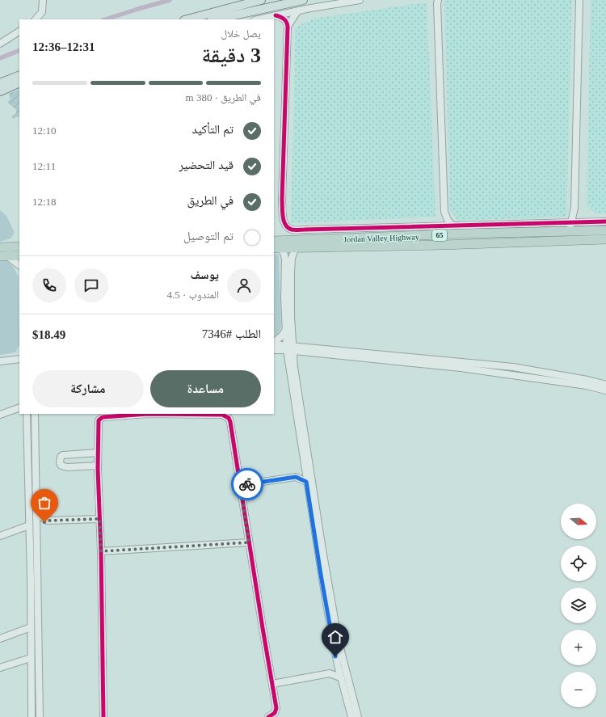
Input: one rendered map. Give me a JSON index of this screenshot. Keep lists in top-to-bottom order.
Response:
{
  "streets": {
    "highway": ["65", "Jordan Valley Highway"]
  },
  "north": "right",
  "page": {
    "heading": ["3 دقيقة", "يصل خلال", "12:31–12:36"],
    "panel": [
      "يوسف",
      "المندوب · 4.5",
      "الطلب #7346",
      "$18.49"
    ],
    "bar": "في الطريق · 380 m",
    "list": [
      ["تم التأكيد", "12:10"],
      ["قيد التحضير", "12:11"],
      ["في الطريق", "12:18"],
      "تم التوصيل"
    ],
    "buttons": ["مساعدة", "مشاركة"],
    "map_buttons": ["+", "−"]
  }
}
